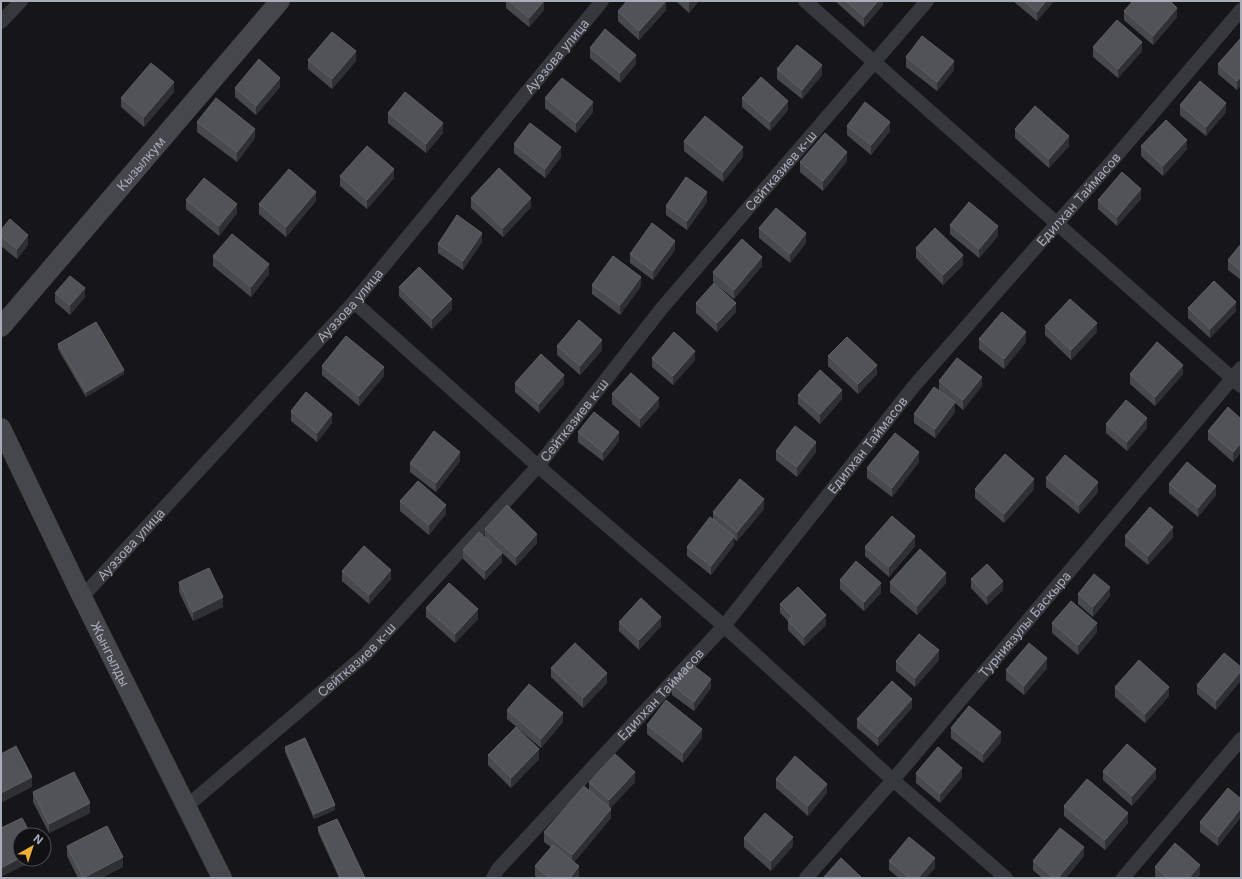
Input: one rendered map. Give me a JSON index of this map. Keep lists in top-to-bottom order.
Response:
{
  "streets": {
    "street": [
      "Ауэзова улица",
      "Кызылкум",
      "Сейтказиев к-ш",
      "Едилхан Таймасов",
      "Турниязулы Баскыра",
      "Жынгылды"
    ]
  },
  "crossings": [
    ["Ауэзова улица", "Жынгылды"],
    ["Сейтказиев к-ш", "Жынгылды"]
  ],
  "north": "top right"
}
